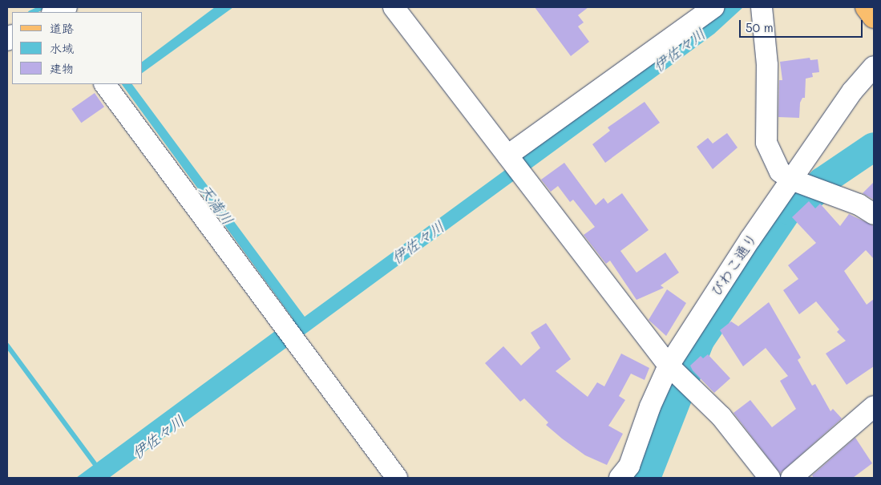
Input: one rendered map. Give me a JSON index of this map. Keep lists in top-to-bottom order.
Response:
{
  "streets": {
    "street": ["びわこ通り"]
  },
  "water": ["伊佐々川", "天満川"],
  "legend": ["道路", "水域", "建物"],
  "scale_bar": "50 m"
}
